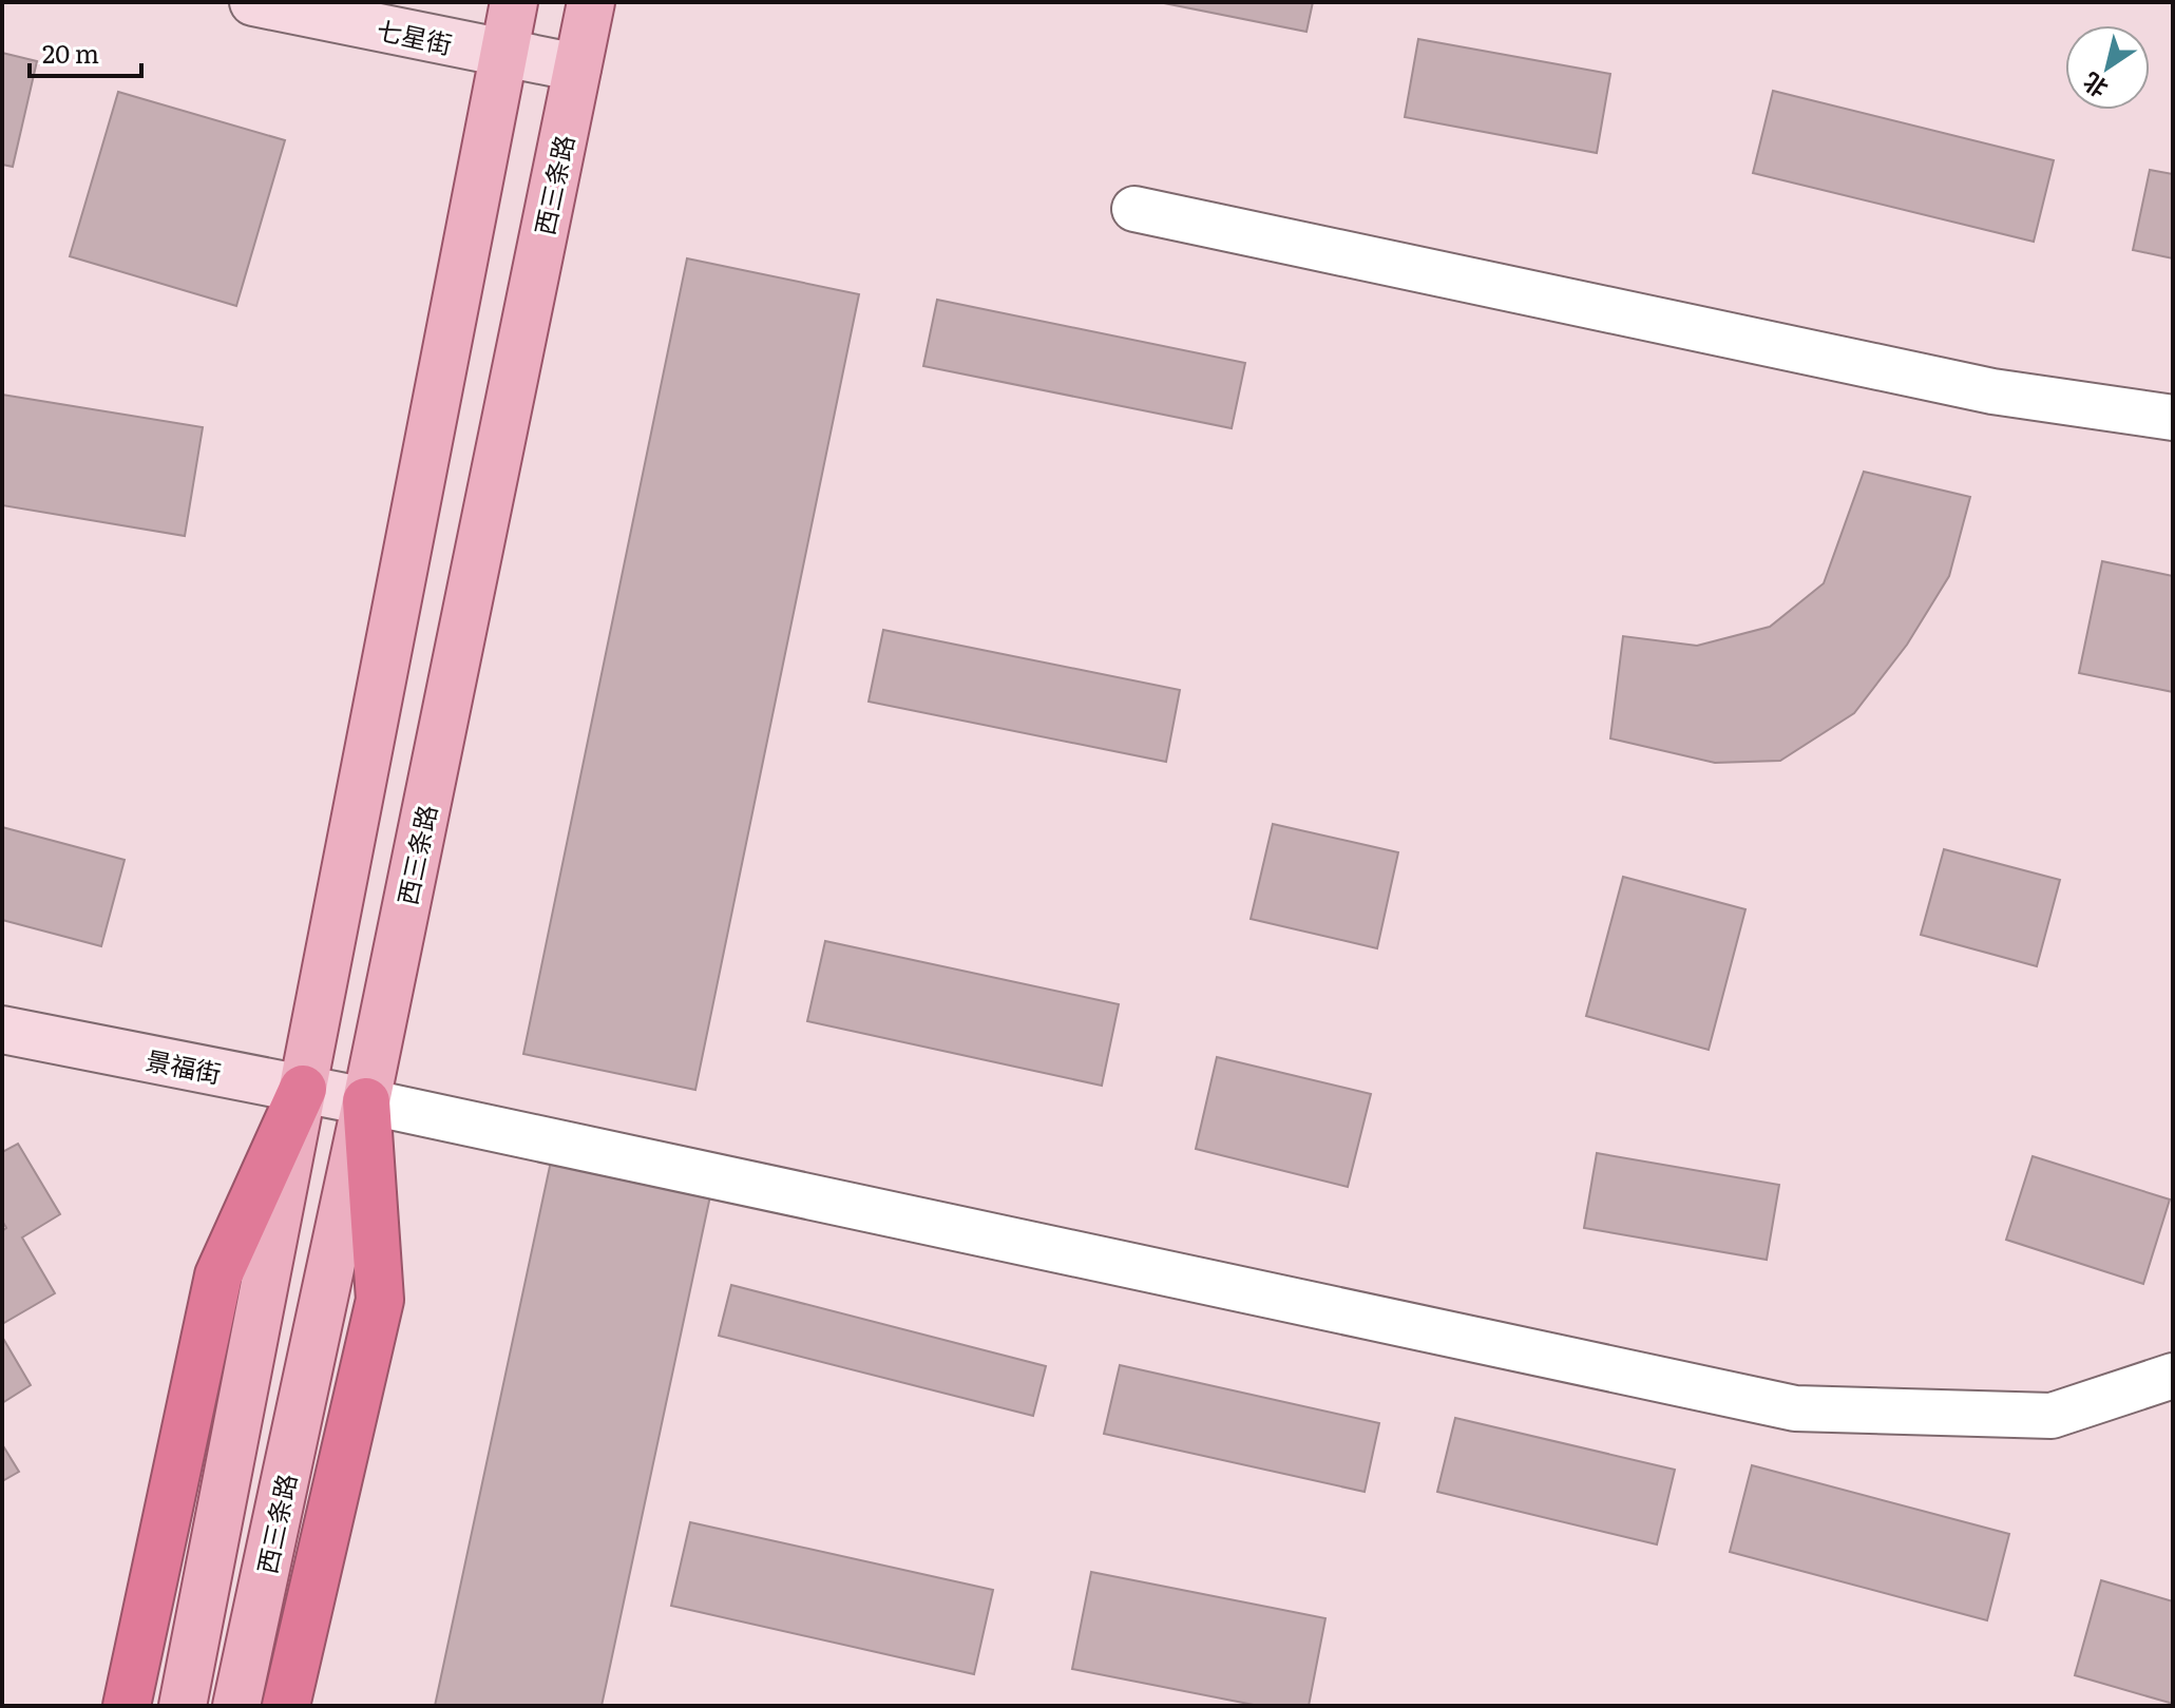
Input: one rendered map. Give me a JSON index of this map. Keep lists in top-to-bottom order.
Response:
{
  "streets": {
    "main road": ["西三条路"],
    "street": ["七星街", "景福街"]
  },
  "crossings": [
    ["七星街", "西三条路"],
    ["西三条路", "景福街"]
  ],
  "scale_bar": "20 m",
  "north": "bottom left"
}
